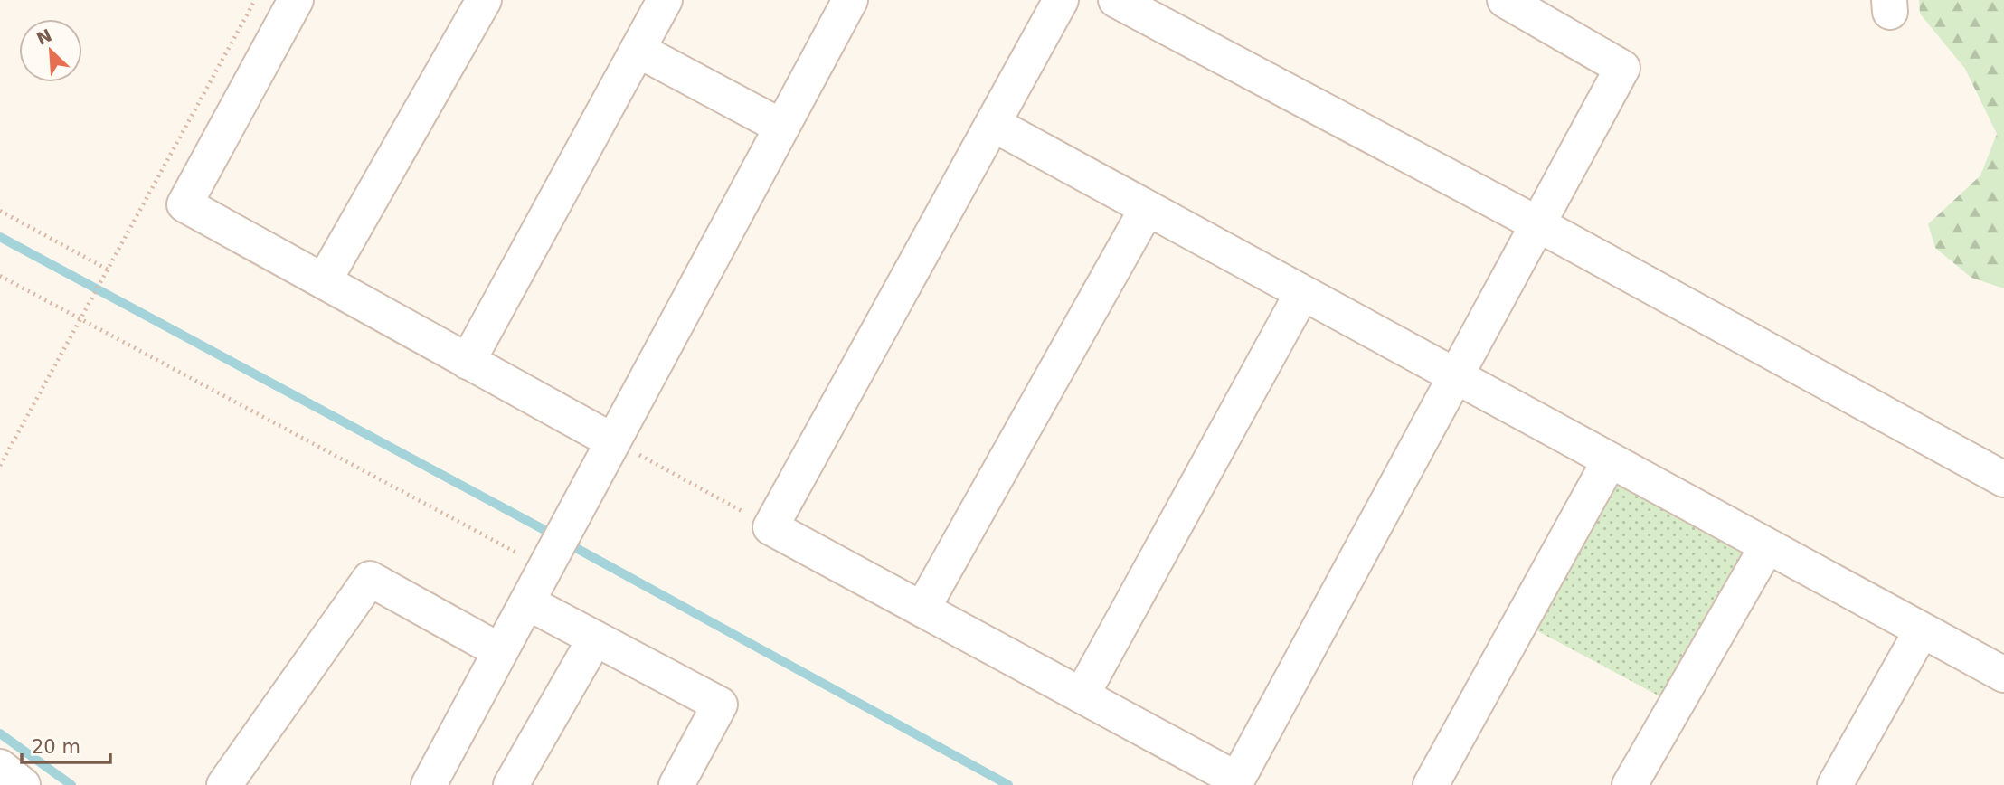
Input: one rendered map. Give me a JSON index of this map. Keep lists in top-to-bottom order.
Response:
{
  "scale_bar": "20 m",
  "north": "top left"
}
